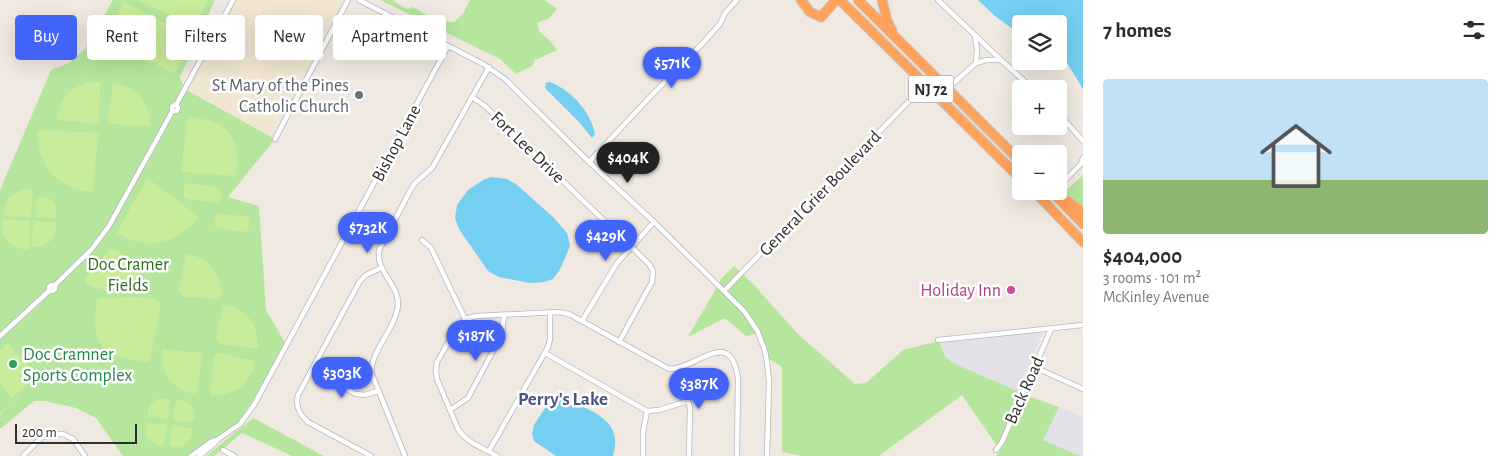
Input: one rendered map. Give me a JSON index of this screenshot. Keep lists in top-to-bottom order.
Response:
{
  "streets": {
    "highway": ["NJ 72"],
    "street": [
      "Bishop Lane",
      "Fort Lee Drive",
      "General Grier Boulevard",
      "Back Road"
    ]
  },
  "districts": ["Perry's Lake"],
  "parks": ["Doc Cramer Fields"],
  "places": ["St Mary of the Pines Catholic Church", "Holiday Inn", "Doc Cramner Sports Complex"],
  "scale_bar": "200 m",
  "page": {
    "heading": "7 homes",
    "map_buttons": ["+", "−"],
    "chip": [
      "Buy",
      "Rent",
      "Filters",
      "New",
      "Apartment"
    ],
    "price": [
      "$571K",
      "$404K",
      "$732K",
      "$429K",
      "$187K",
      "$303K",
      "$387K"
    ],
    "list": [
      {
        "name": "$404,000",
        "note": "3 rooms · 101 m² · McKinley Avenue"
      }
    ],
    "scale": "200 m"
  }
}
